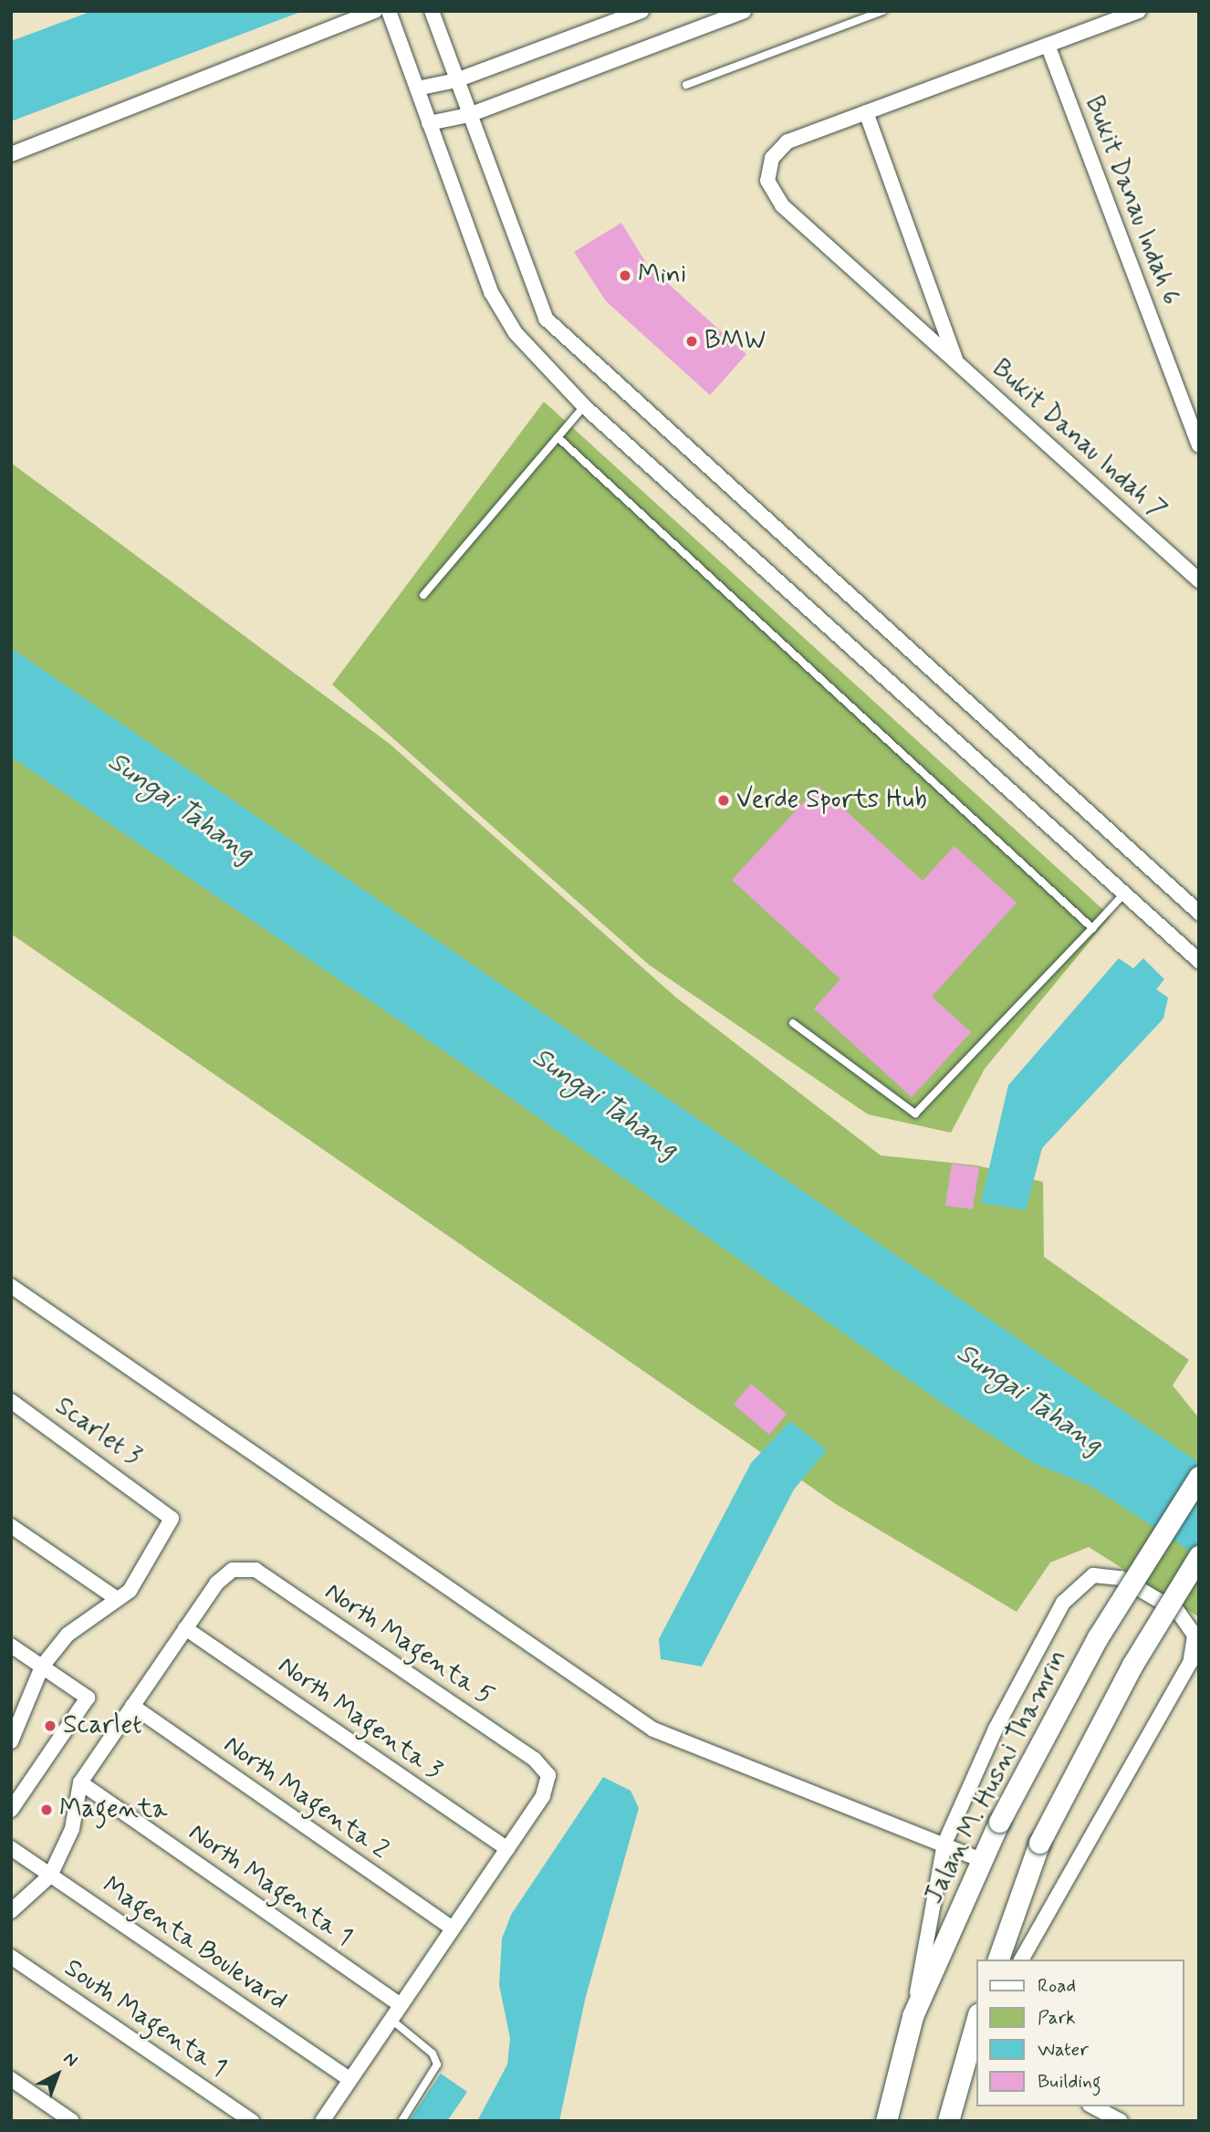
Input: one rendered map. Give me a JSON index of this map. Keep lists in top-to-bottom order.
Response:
{
  "streets": {
    "main road": ["Jalan M. Husni Thamrin"],
    "street": [
      "Bukit Danau Indah 6",
      "Bukit Danau Indah 7",
      "Scarlet 3",
      "North Magenta 5",
      "North Magenta 3",
      "North Magenta 2",
      "North Magenta 1",
      "Magenta Boulevard",
      "South Magenta 1"
    ]
  },
  "crossings": [
    ["North Magenta 5", "North Magenta 3"]
  ],
  "water": ["Sungai Tahang"],
  "places": [
    "Mini",
    "BMW",
    "Verde Sports Hub",
    "Scarlet",
    "Magenta"
  ],
  "legend": [
    "Road",
    "Park",
    "Water",
    "Building"
  ],
  "north": "top right"
}
